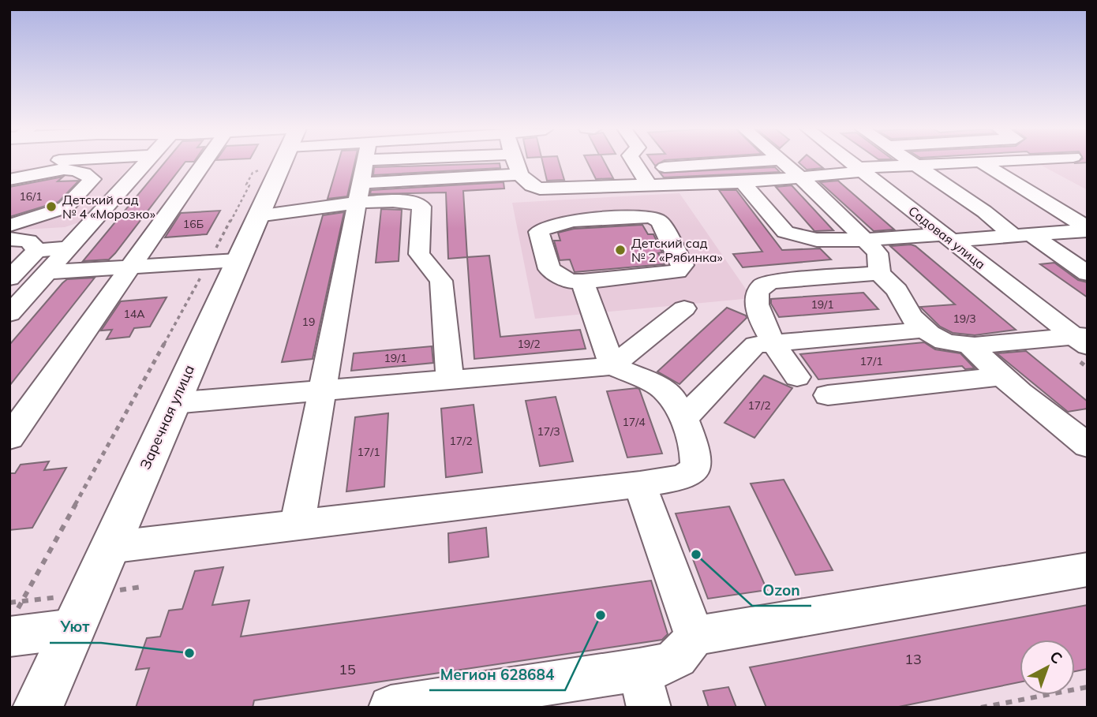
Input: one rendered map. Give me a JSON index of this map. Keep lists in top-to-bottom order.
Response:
{
  "streets": {
    "main road": ["Заречная улица"],
    "street": ["Садовая улица"]
  },
  "places": [
    "Детский сад № 4 «Морозко»",
    "Детский сад № 2 «Рябинка»",
    "Ozon",
    "Мегион 628684",
    "Уют"
  ],
  "house_numbers": [
    "16/1",
    "16Б",
    "19/1",
    "14А",
    "19/3",
    "19",
    "19/2",
    "19/1",
    "17/1",
    "17/2",
    "17/4",
    "17/3",
    "17/2",
    "17/1",
    "13",
    "15"
  ],
  "north": "top right"
}
